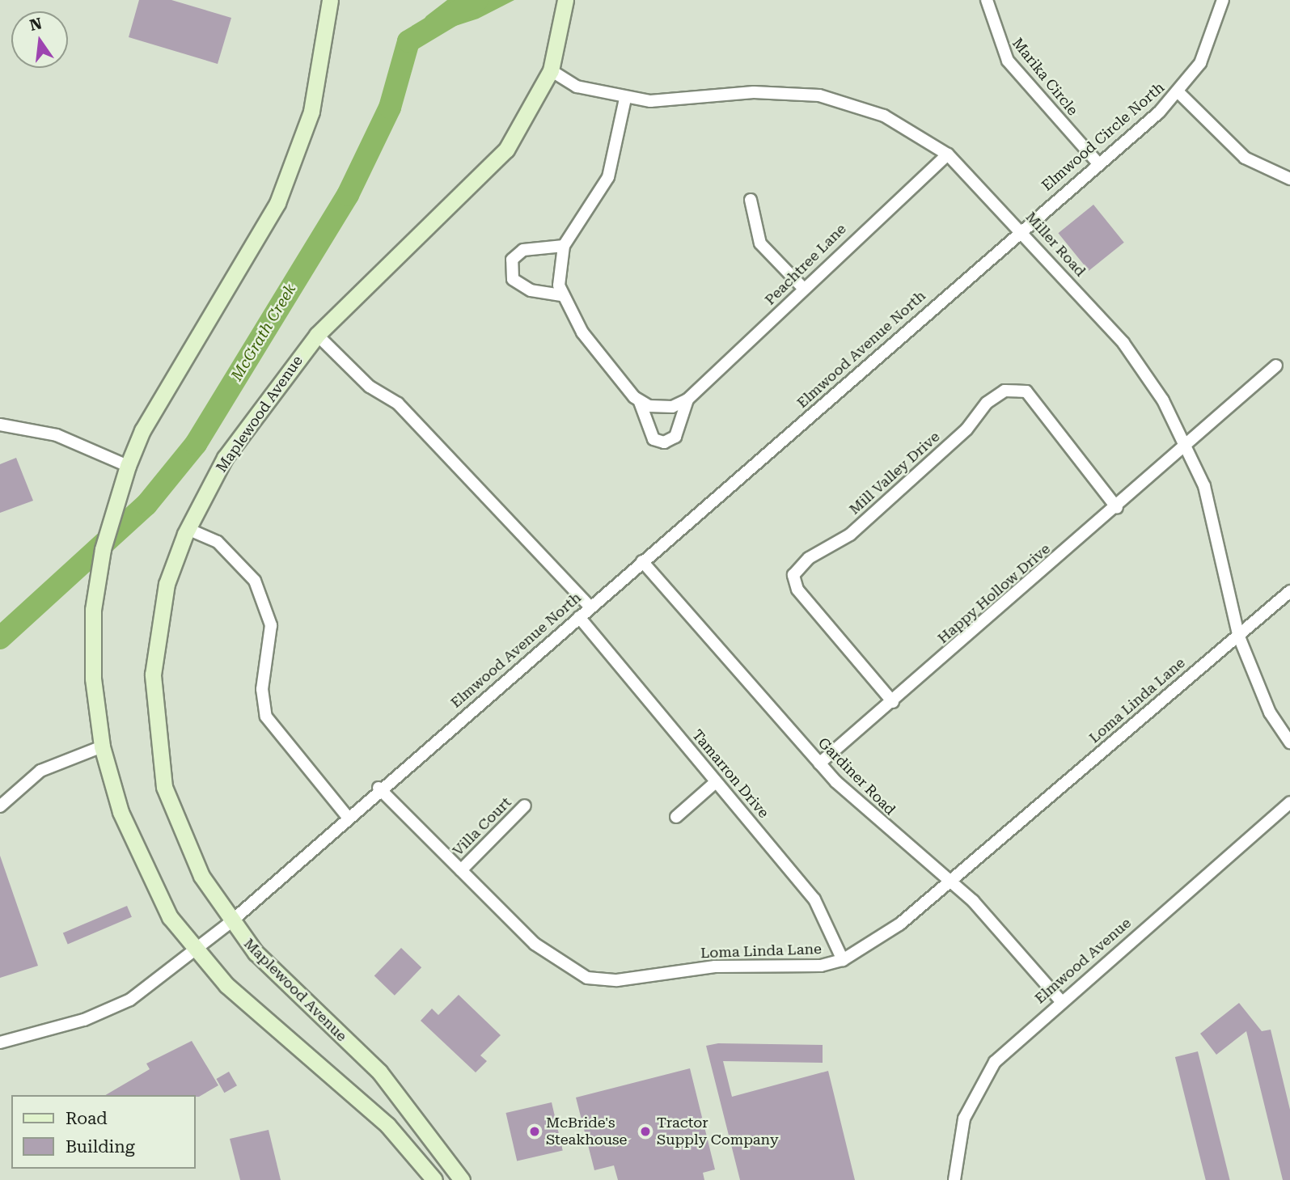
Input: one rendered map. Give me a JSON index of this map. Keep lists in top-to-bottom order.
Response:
{
  "streets": {
    "street": [
      "Marika Circle",
      "Elmwood Circle North",
      "Miller Road",
      "Peachtree Lane",
      "Elmwood Avenue North",
      "Maplewood Avenue",
      "Mill Valley Drive",
      "Happy Hollow Drive",
      "Loma Linda Lane",
      "Tamarron Drive",
      "Gardiner Road",
      "Villa Court",
      "Elmwood Avenue"
    ]
  },
  "crossings": [
    ["Marika Circle", "Elmwood Circle North"],
    ["Elmwood Circle North", "Miller Road"],
    ["Elmwood Circle North", "Elmwood Avenue North"],
    ["Miller Road", "Peachtree Lane"],
    ["Miller Road", "Elmwood Avenue North"],
    ["Miller Road", "Maplewood Avenue"],
    ["Miller Road", "Happy Hollow Drive"],
    ["Miller Road", "Loma Linda Lane"],
    ["Elmwood Avenue North", "Maplewood Avenue"],
    ["Elmwood Avenue North", "Loma Linda Lane"],
    ["Elmwood Avenue North", "Tamarron Drive"],
    ["Elmwood Avenue North", "Gardiner Road"],
    ["Mill Valley Drive", "Happy Hollow Drive"],
    ["Happy Hollow Drive", "Gardiner Road"],
    ["Loma Linda Lane", "Tamarron Drive"],
    ["Loma Linda Lane", "Gardiner Road"],
    ["Loma Linda Lane", "Villa Court"],
    ["Gardiner Road", "Elmwood Avenue"]
  ],
  "water": ["McGrath Creek"],
  "places": ["McBride's Steakhouse", "Tractor Supply Company"],
  "legend": ["Road", "Building"],
  "north": "top"
}
